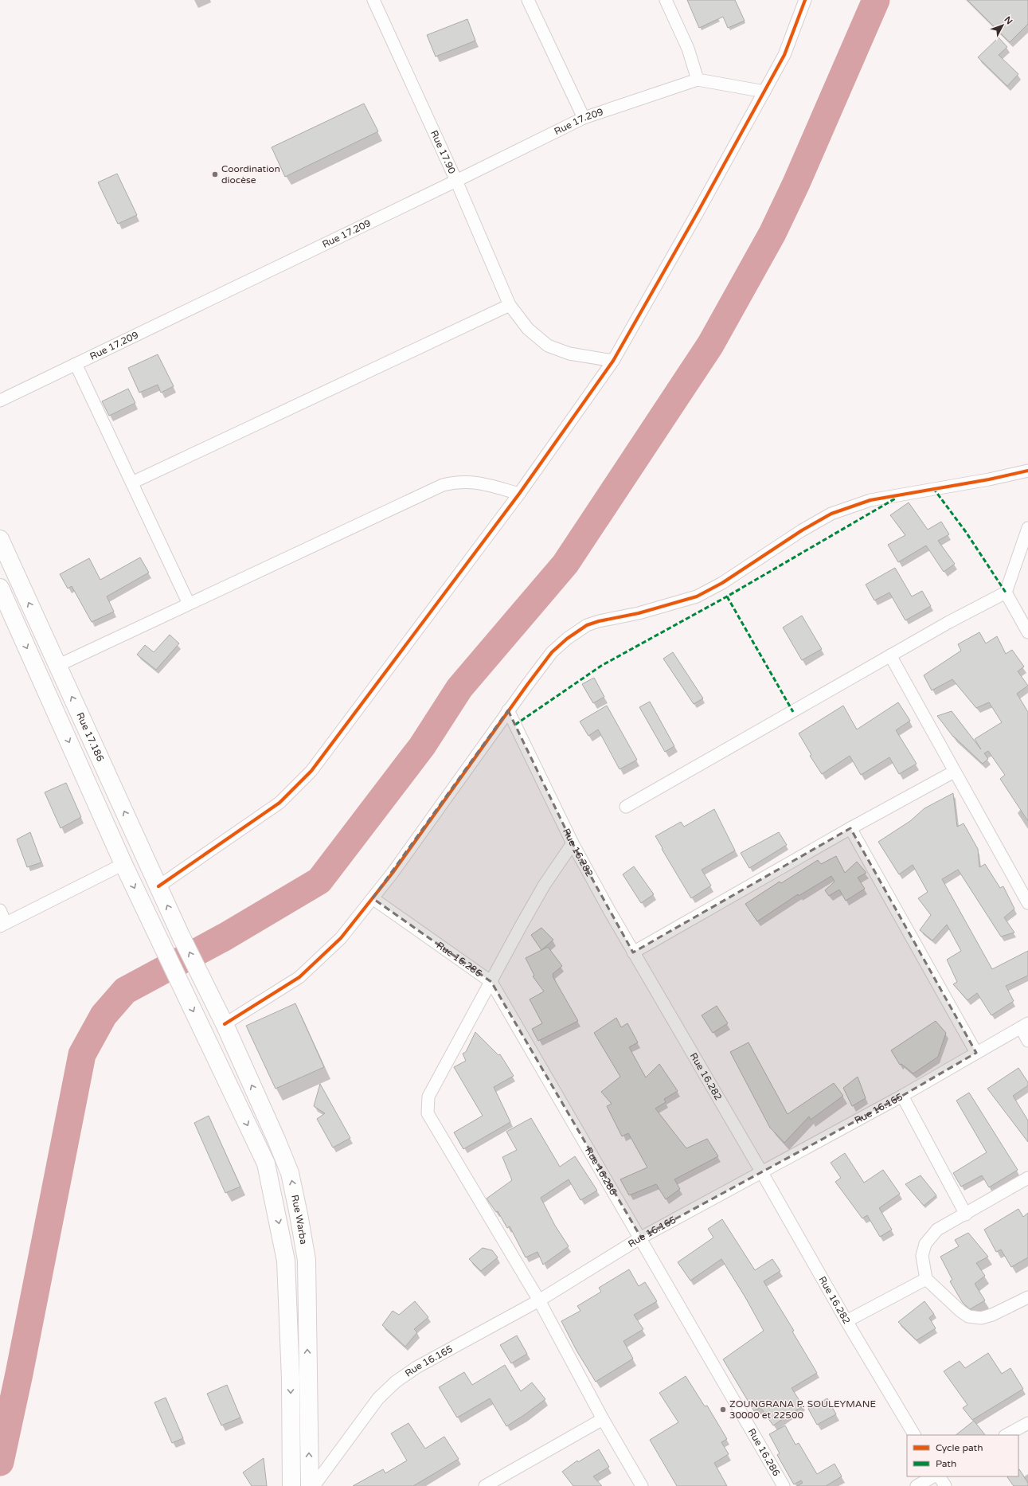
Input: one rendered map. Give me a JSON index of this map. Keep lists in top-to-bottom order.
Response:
{
  "streets": {
    "main road": ["Rue 17.186", "Rue Warba"],
    "street": [
      "Rue 17.209",
      "Rue 17.90",
      "Rue 16.282",
      "Rue 16.286",
      "Rue 16.165"
    ]
  },
  "crossings": [
    ["Rue 17.209", "Rue 17.90"],
    ["Rue 17.186", "Rue Warba"],
    ["Rue 16.282", "Rue 16.165"],
    ["Rue 16.286", "Rue 16.165"]
  ],
  "places": ["Coordination diocèse", "ZOUNGRANA P. SOULEYMANE 30000 et 22500"],
  "legend": ["Cycle path", "Path"],
  "north": "top right"
}
